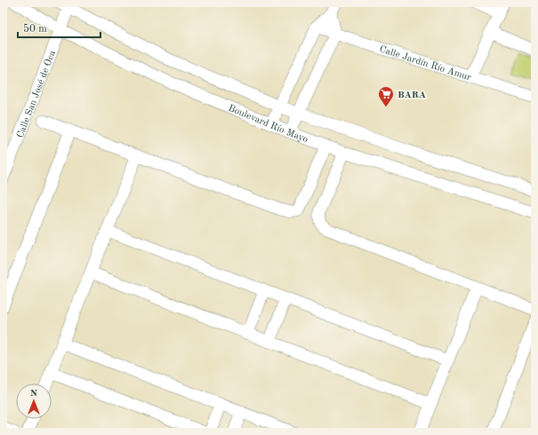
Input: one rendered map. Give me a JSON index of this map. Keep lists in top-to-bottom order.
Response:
{
  "streets": {
    "street": ["Calle Jardín Río Amur", "Calle San José de Oca", "Boulevard Río Mayo"]
  },
  "crossings": [
    ["Calle San José de Oca", "Boulevard Río Mayo"]
  ],
  "places": {
    "supermarket": ["BARA"]
  },
  "scale_bar": "50 m",
  "north": "top"
}
